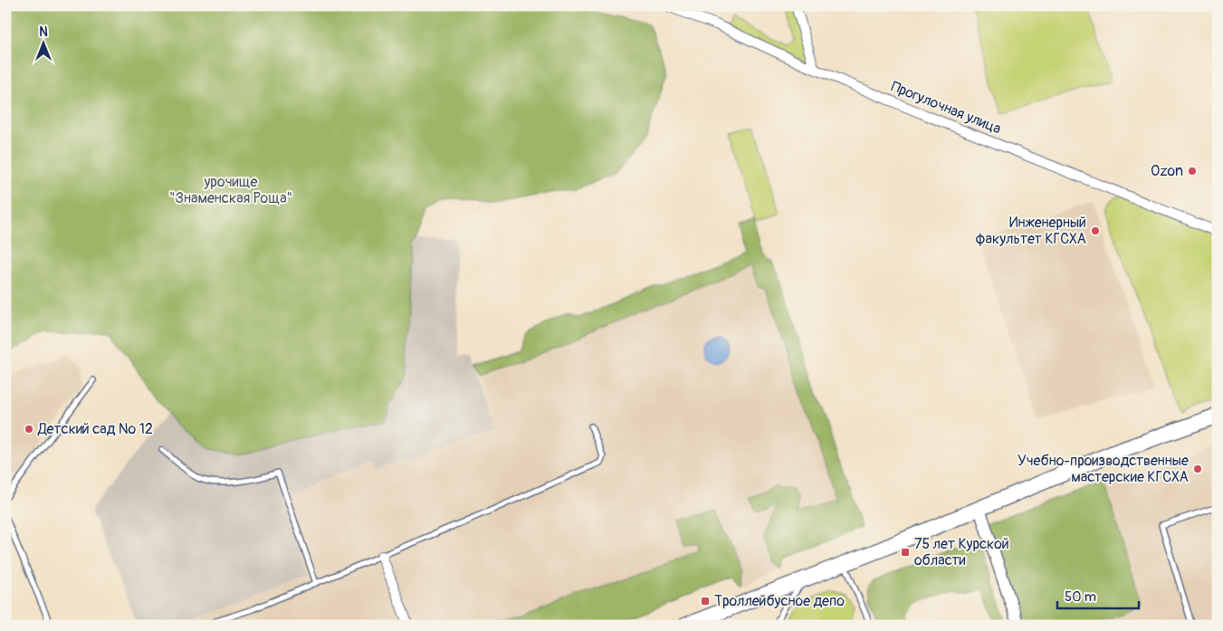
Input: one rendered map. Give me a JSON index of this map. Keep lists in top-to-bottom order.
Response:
{
  "streets": {
    "street": ["Прогулочная улица"]
  },
  "parks": ["урочище \"Знаменская Роща\""],
  "places": {
    "other": [
      "Ozon",
      "Инженерный факультет КГСХА",
      "Детский сад № 12",
      "Учебно-производственные мастерские КГСХА"
    ],
    "transit": ["75 лет Курской области", "Троллейбусное депо"]
  },
  "scale_bar": "50 m",
  "north": "top"
}
